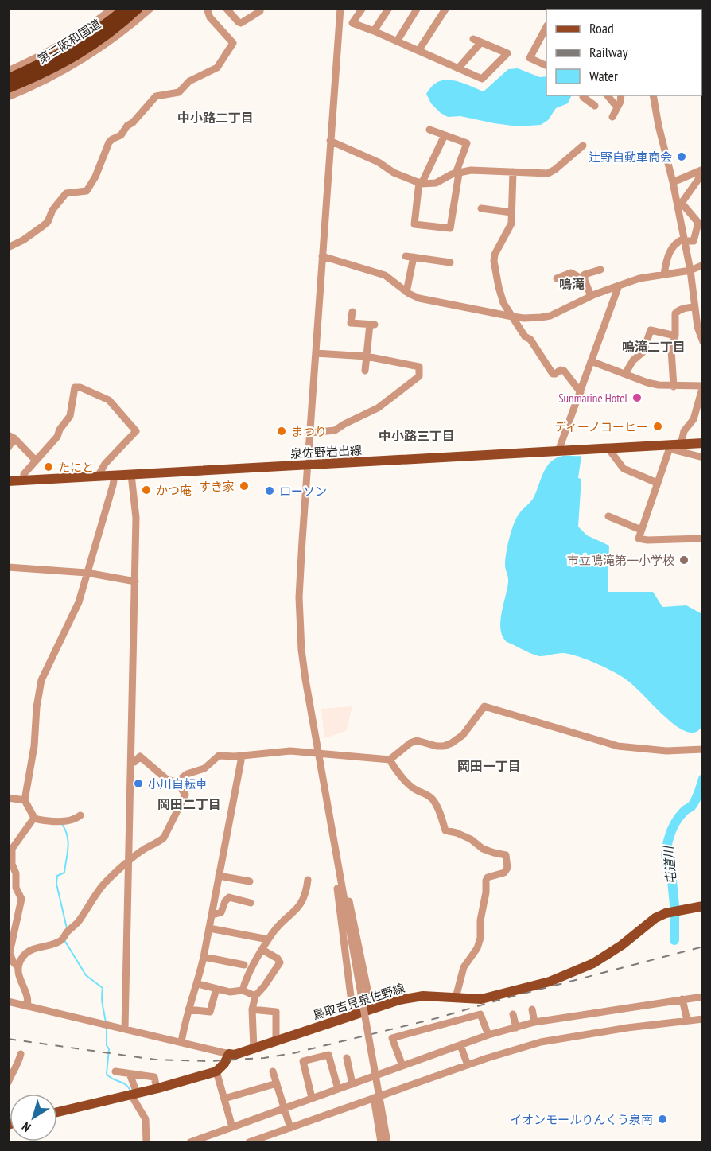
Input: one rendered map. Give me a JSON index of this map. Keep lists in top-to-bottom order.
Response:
{
  "streets": {
    "highway": ["第二阪和国道"],
    "main road": ["泉佐野岩出線", "鳥取吉見泉佐野線"]
  },
  "districts": [
    "中小路二丁目",
    "鳴滝",
    "鳴滝二丁目",
    "中小路三丁目",
    "岡田一丁目",
    "岡田二丁目"
  ],
  "water": ["屯道川"],
  "places": [
    "辻野自動車商会",
    "Sunmarine Hotel",
    "ディーノコーヒー",
    "まつり",
    "たにと",
    "すき家",
    "かつ庵",
    "ローソン",
    "市立鳴滝第一小学校",
    "小川自転車",
    "イオンモールりんくう泉南"
  ],
  "legend": ["Road", "Railway", "Water"],
  "north": "bottom left"
}
